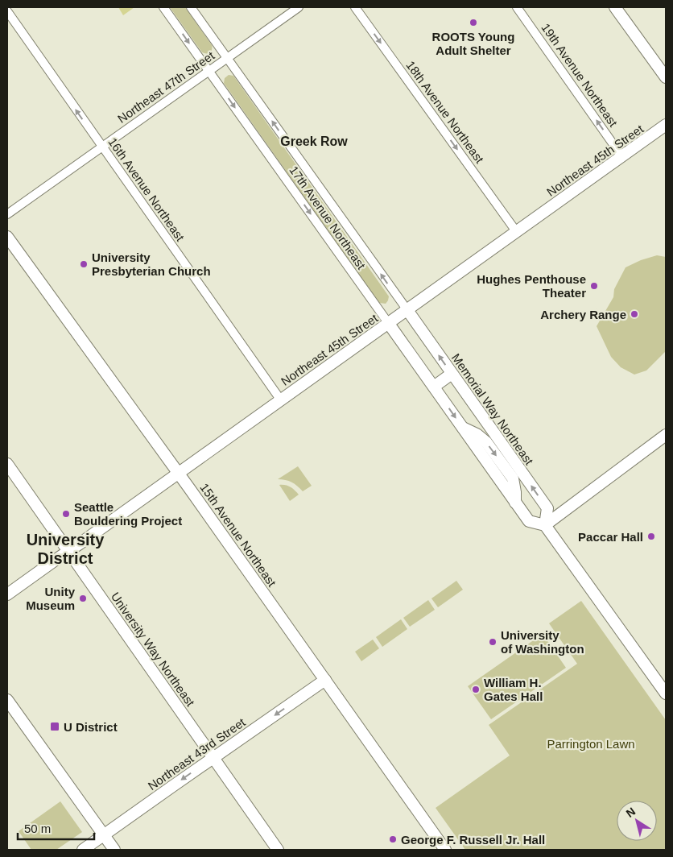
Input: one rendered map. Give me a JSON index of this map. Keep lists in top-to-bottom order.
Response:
{
  "streets": {
    "street": [
      "19th Avenue Northeast",
      "Northeast 47th Street",
      "18th Avenue Northeast",
      "Northeast 45th Street",
      "16th Avenue Northeast",
      "17th Avenue Northeast",
      "Memorial Way Northeast",
      "15th Avenue Northeast",
      "University Way Northeast",
      "Northeast 43rd Street"
    ]
  },
  "crossings": [
    ["19th Avenue Northeast", "Northeast 45th Street"],
    ["Northeast 47th Street", "16th Avenue Northeast"],
    ["Northeast 47th Street", "17th Avenue Northeast"],
    ["18th Avenue Northeast", "Northeast 45th Street"],
    ["Northeast 45th Street", "16th Avenue Northeast"],
    ["Northeast 45th Street", "17th Avenue Northeast"],
    ["Northeast 45th Street", "Memorial Way Northeast"],
    ["Northeast 45th Street", "15th Avenue Northeast"],
    ["Northeast 45th Street", "University Way Northeast"],
    ["17th Avenue Northeast", "Memorial Way Northeast"],
    ["15th Avenue Northeast", "Northeast 43rd Street"],
    ["University Way Northeast", "Northeast 43rd Street"]
  ],
  "one_way": ["19th Avenue Northeast", "18th Avenue Northeast", "Northeast 43rd Street"],
  "districts": ["Greek Row", "University District"],
  "parks": ["Parrington Lawn"],
  "places": {
    "other": [
      "ROOTS Young Adult Shelter",
      "University Presbyterian Church",
      "Hughes Penthouse Theater",
      "Archery Range",
      "Seattle Bouldering Project",
      "Paccar Hall",
      "Unity Museum",
      "University of Washington",
      "William H. Gates Hall",
      "George F. Russell Jr. Hall"
    ],
    "transit": ["U District"]
  },
  "scale_bar": "50 m",
  "north": "top left"
}
